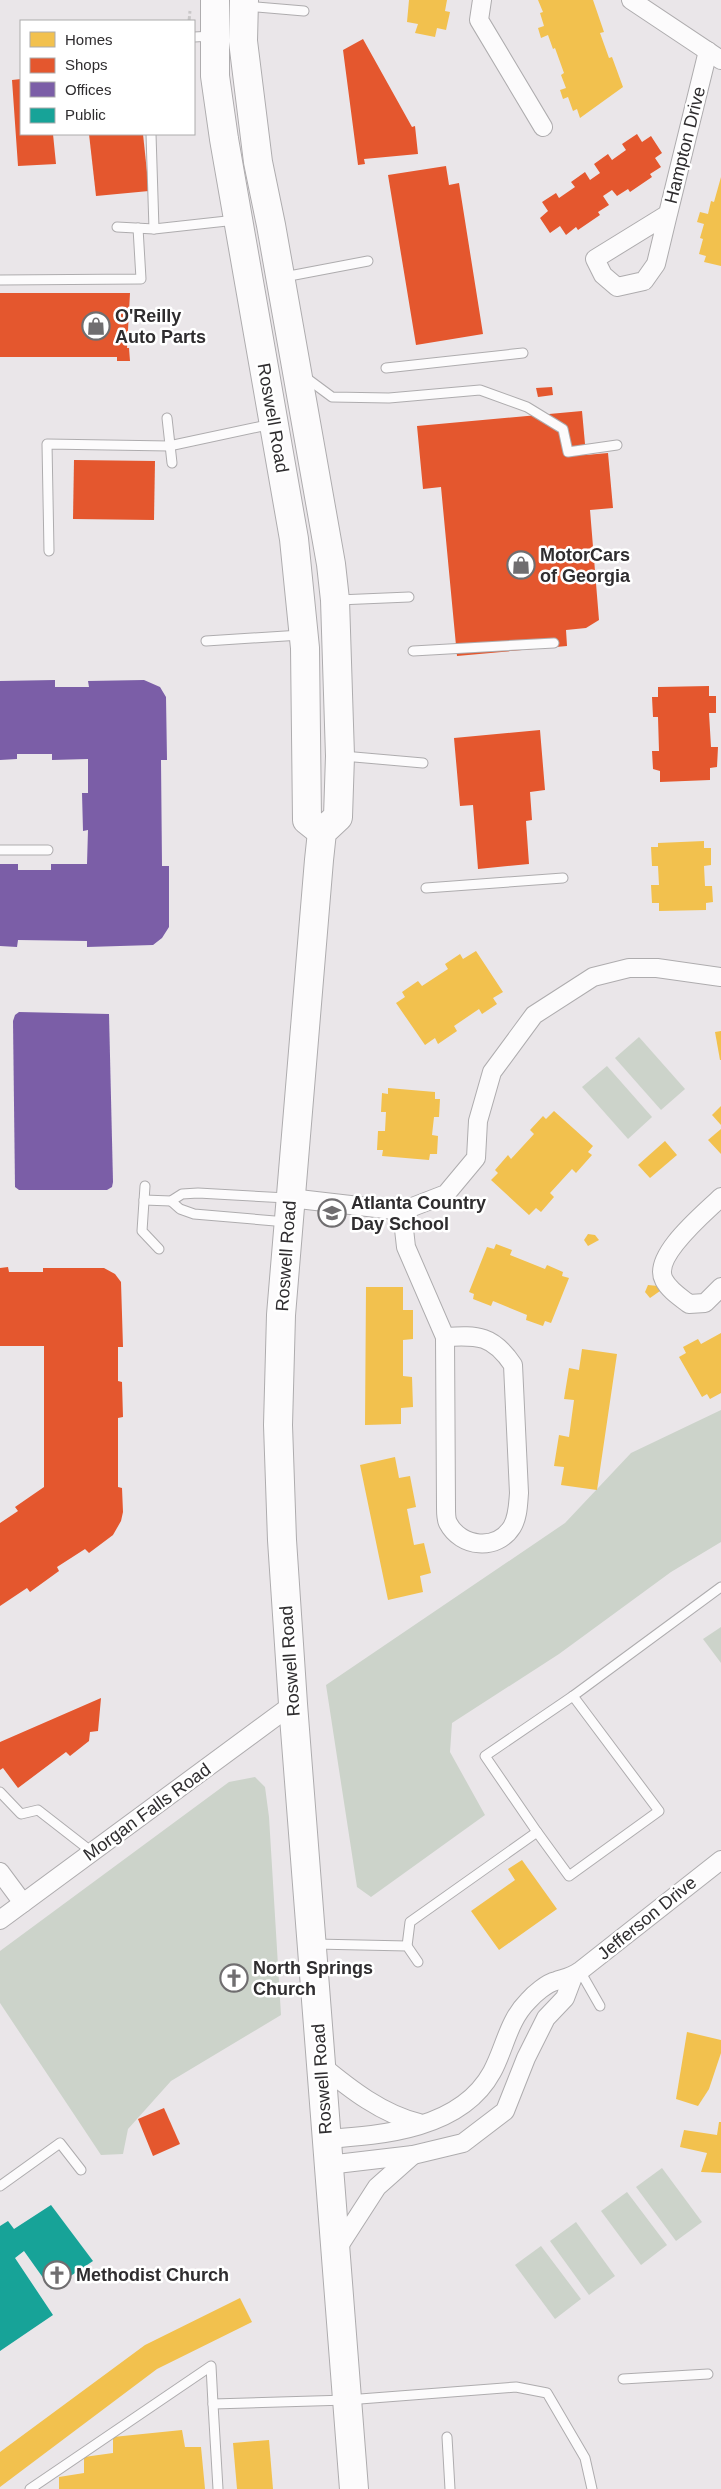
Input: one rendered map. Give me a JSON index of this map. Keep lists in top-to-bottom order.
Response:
{
  "streets": {
    "main road": ["Roswell Road"],
    "street": ["Hampton Drive", "Morgan Falls Road", "Jefferson Drive"]
  },
  "crossings": [
    ["Roswell Road", "Morgan Falls Road"],
    ["Roswell Road", "Jefferson Drive"]
  ],
  "places": {
    "shop": ["O'Reilly Auto Parts", "MotorCars of Georgia"],
    "school or university": ["Atlanta Country Day School"],
    "church": ["North Springs Church", "Methodist Church"]
  },
  "legend": [
    "Homes",
    "Shops",
    "Offices",
    "Public"
  ]
}
